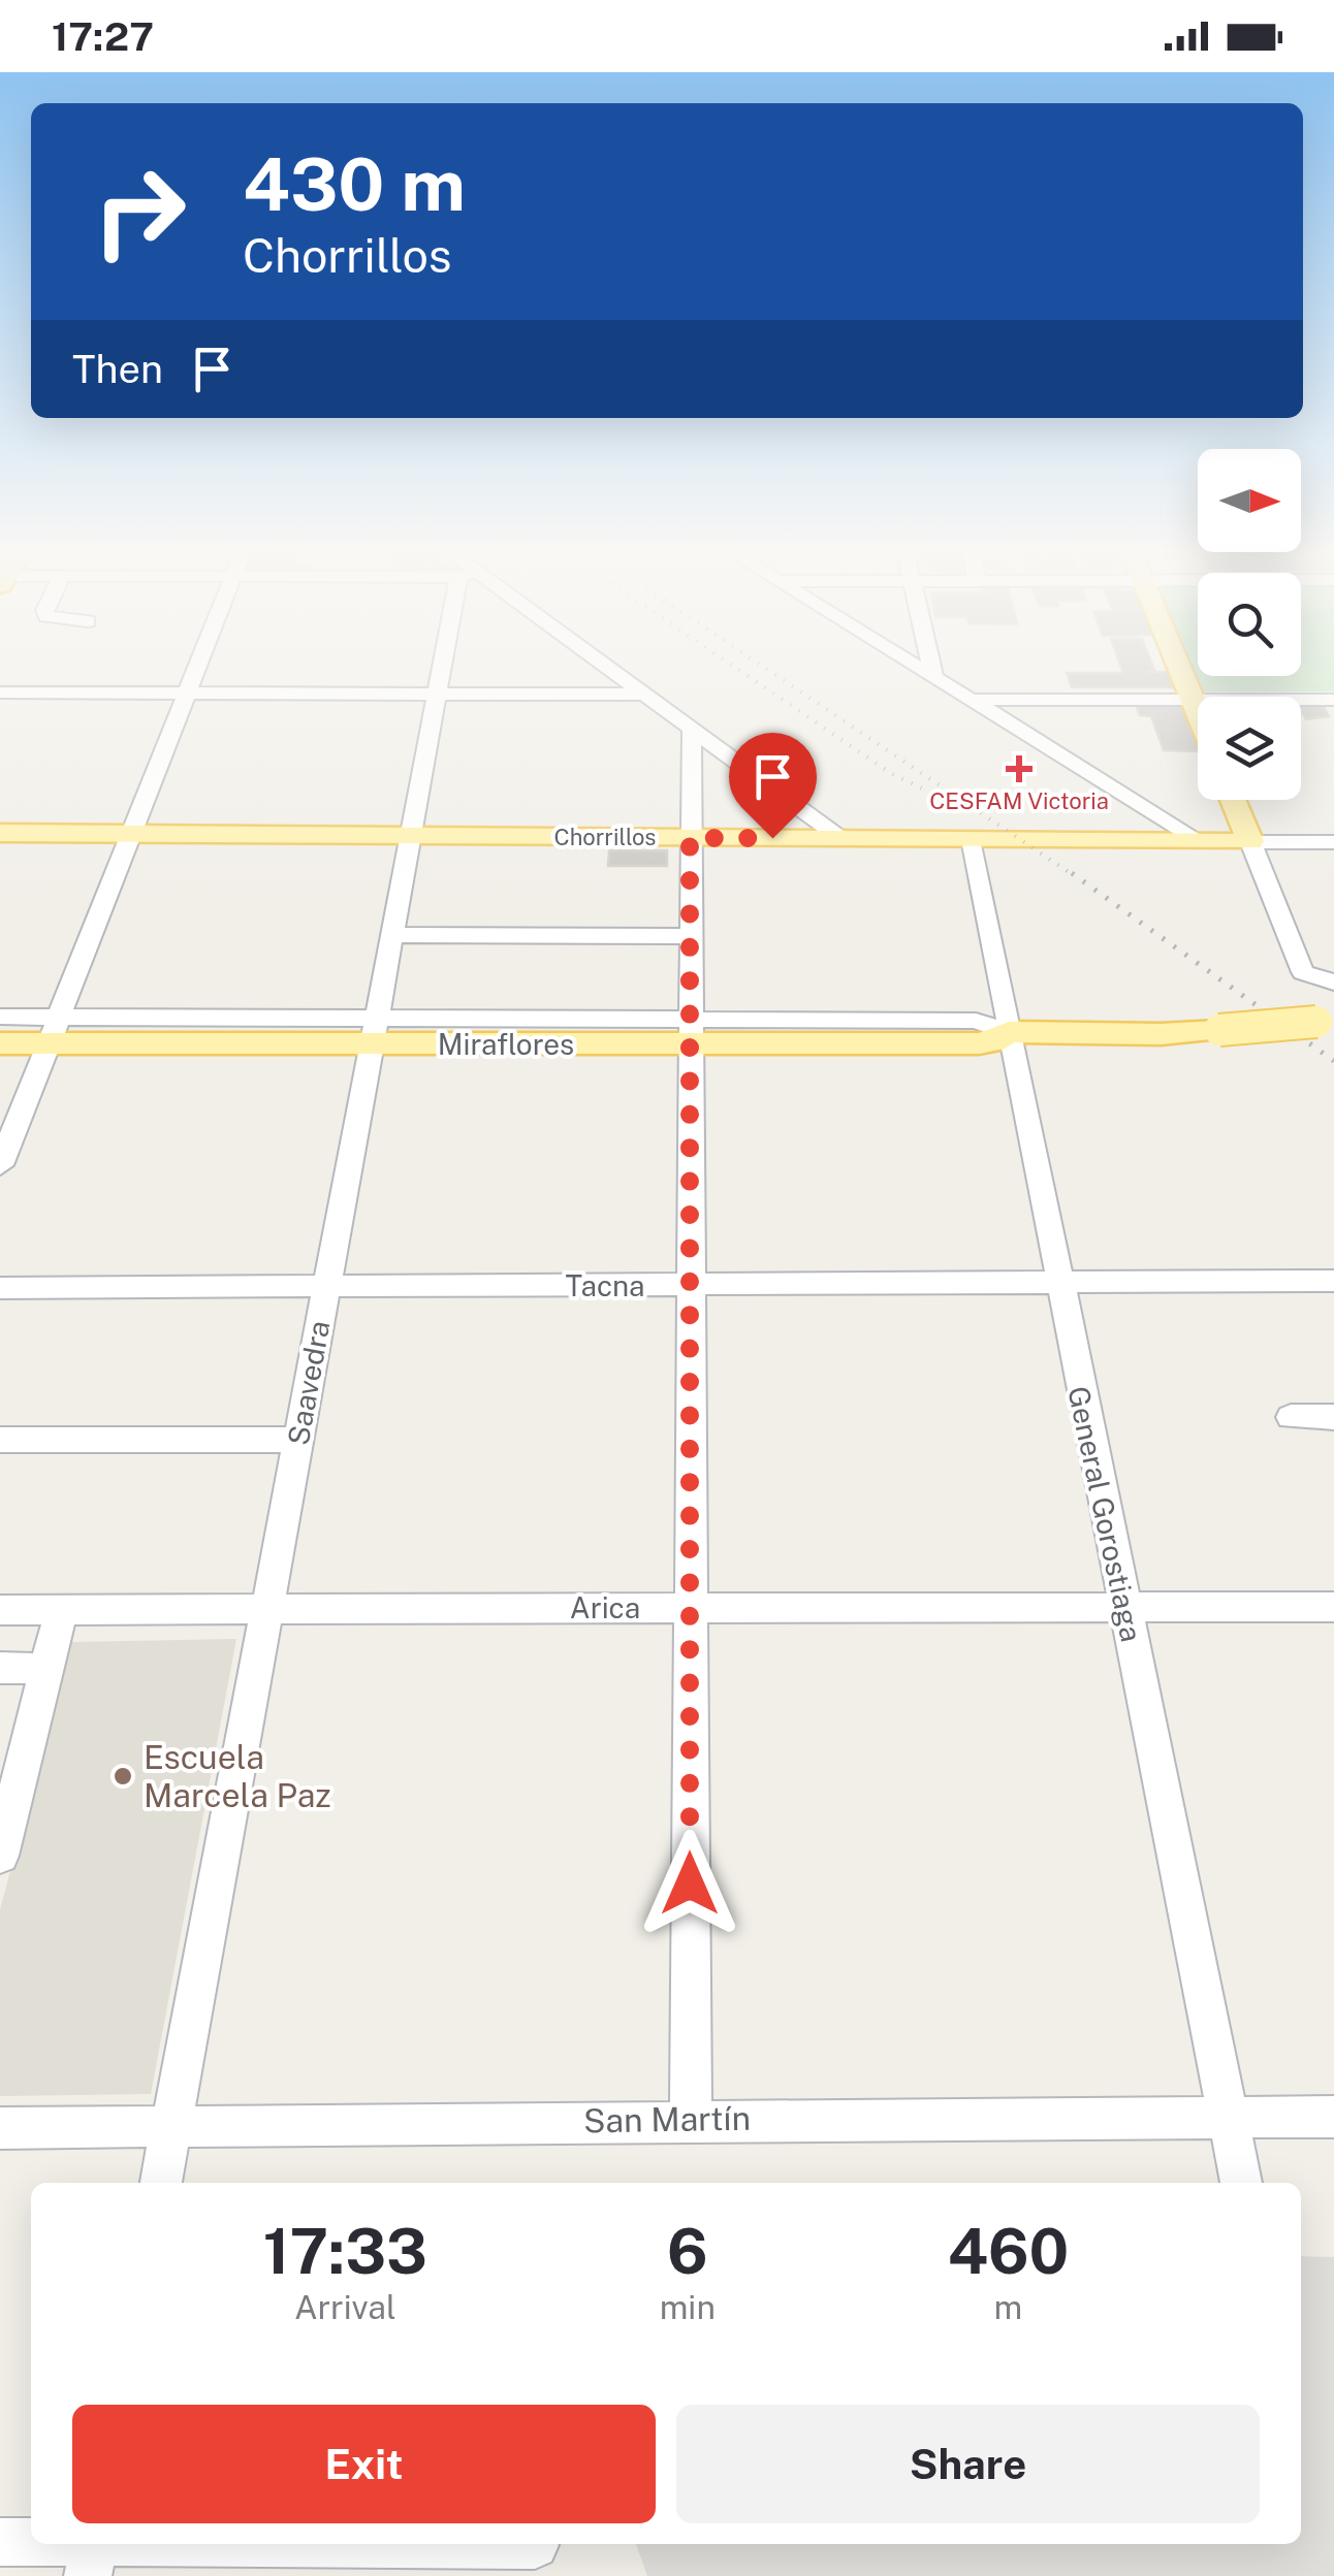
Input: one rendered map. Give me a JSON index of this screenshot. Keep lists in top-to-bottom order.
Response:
{
  "streets": {
    "main road": ["Chorrillos", "Miraflores"],
    "street": [
      "Tacna",
      "Saavedra",
      "General Gorostiaga",
      "Arica",
      "San Martín"
    ]
  },
  "crossings": [
    ["Chorrillos", "Saavedra"],
    ["Chorrillos", "General Gorostiaga"],
    ["Miraflores", "Saavedra"],
    ["Miraflores", "General Gorostiaga"],
    ["Tacna", "Saavedra"],
    ["Tacna", "General Gorostiaga"],
    ["Saavedra", "Arica"],
    ["Saavedra", "San Martín"],
    ["General Gorostiaga", "Arica"],
    ["General Gorostiaga", "San Martín"]
  ],
  "places": {
    "health": ["CESFAM Victoria"],
    "other": ["Escuela Marcela Paz"]
  },
  "north": "right",
  "page": {
    "status": "17:27",
    "turn": ["430 m", "Chorrillos"],
    "then": "Then",
    "eta": [
      "17:33",
      "Arrival",
      "6",
      "min",
      "460",
      "m"
    ],
    "buttons": ["Exit", "Share"]
  }
}
